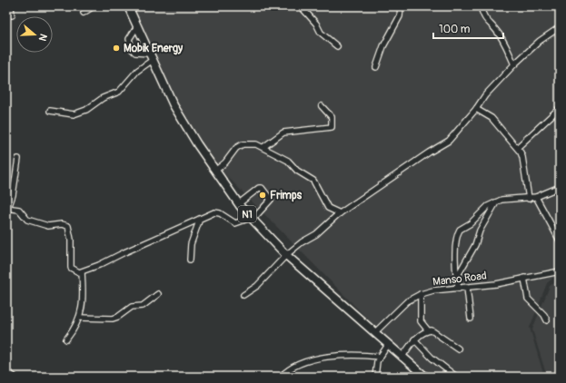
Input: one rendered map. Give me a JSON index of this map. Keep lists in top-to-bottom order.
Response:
{
  "streets": {
    "highway": ["N1"],
    "street": ["Manso Road"]
  },
  "crossings": [
    ["N1", "Manso Road"]
  ],
  "places": ["Mobik Energy", "Frimps"],
  "scale_bar": "100 m",
  "north": "right"
}
